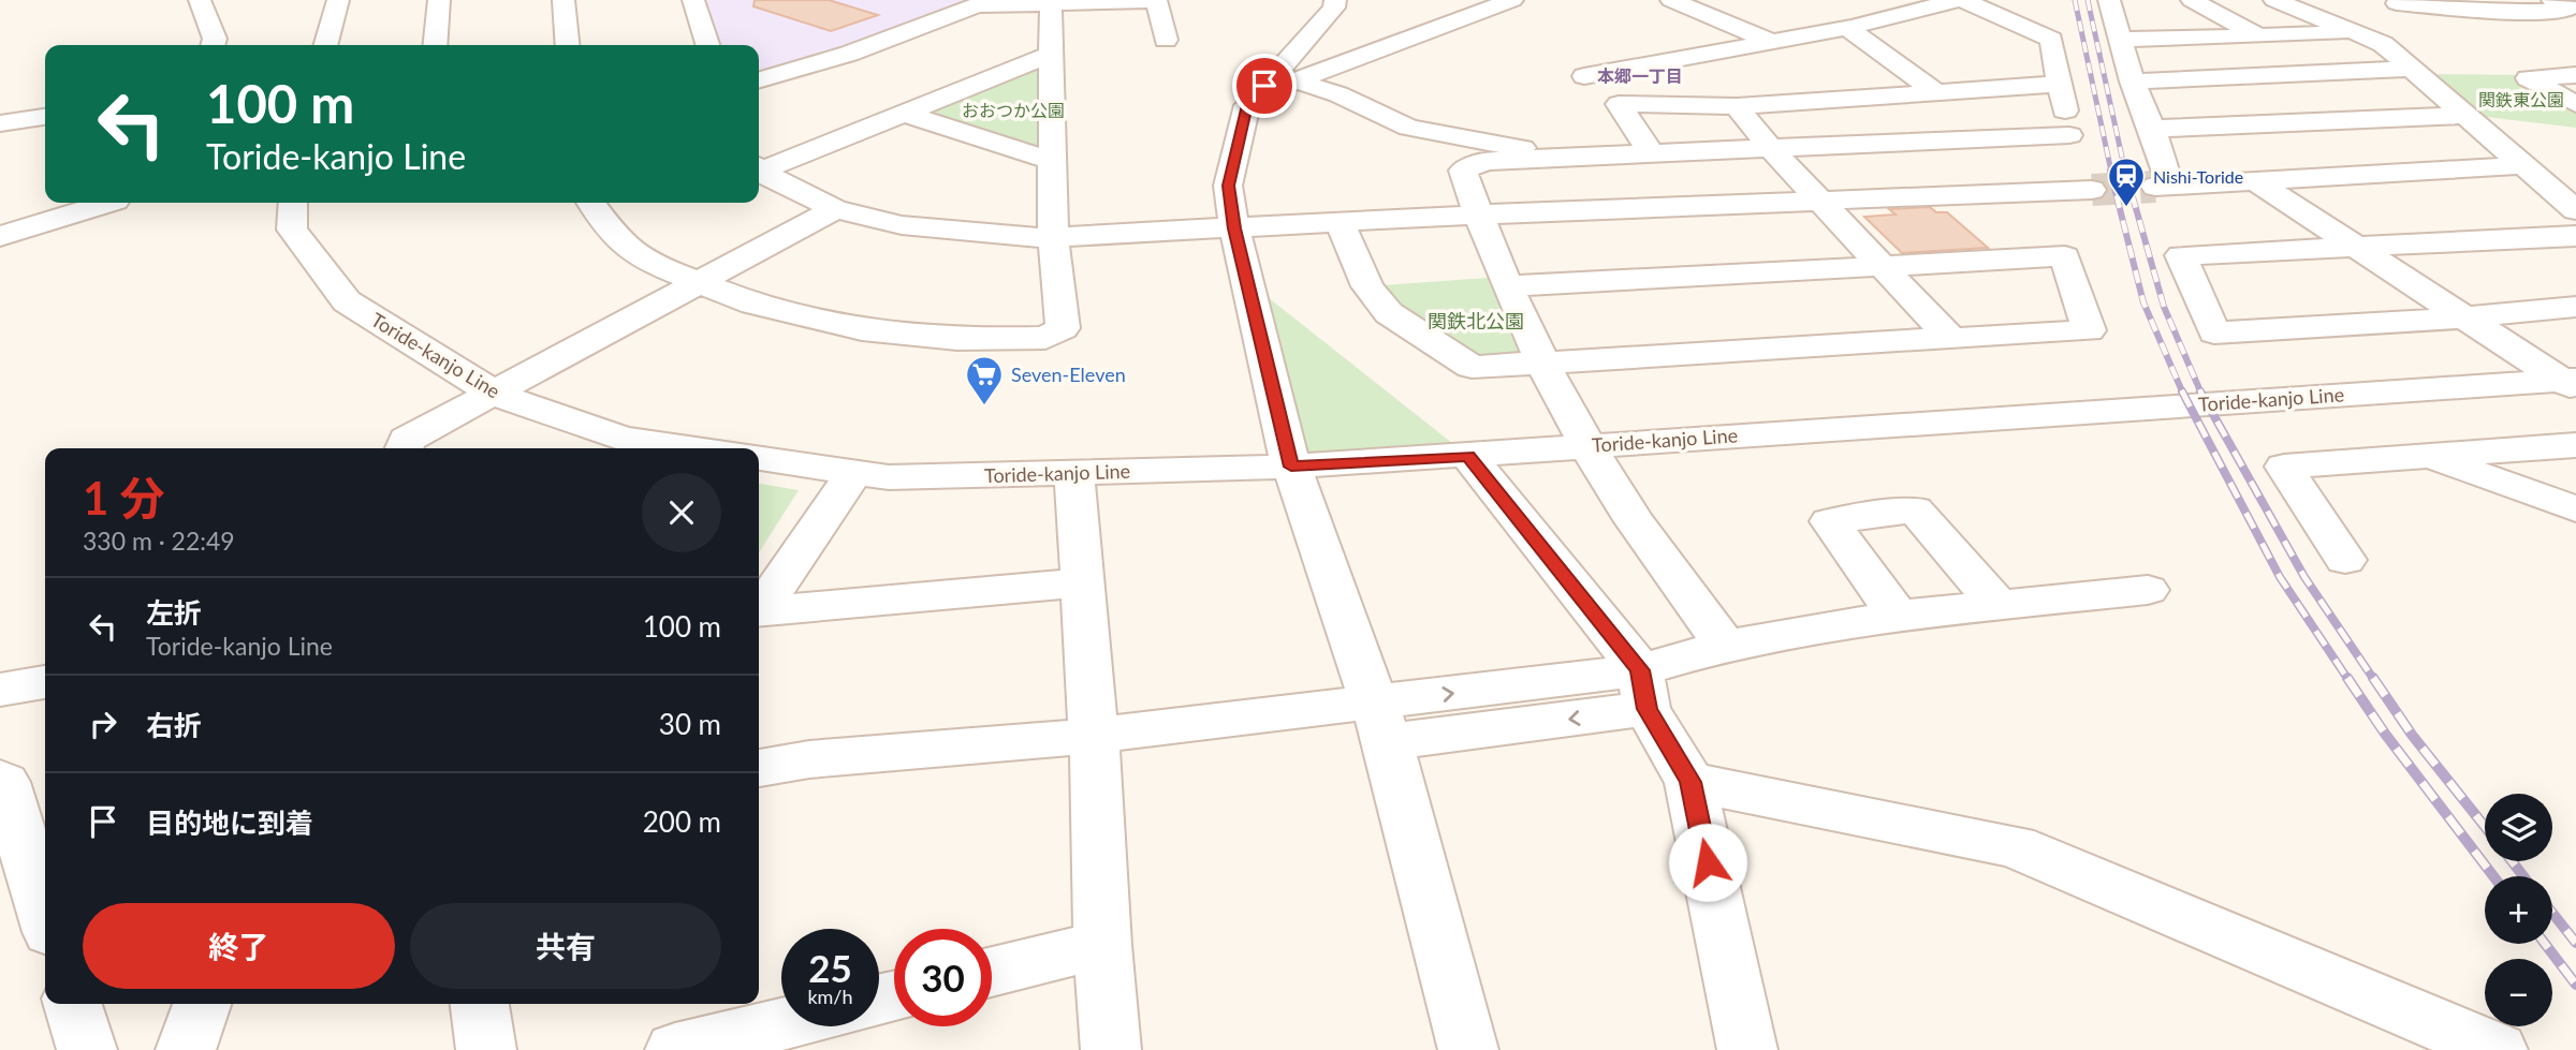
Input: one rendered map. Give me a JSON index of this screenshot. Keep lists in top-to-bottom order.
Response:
{
  "streets": {
    "street": ["Toride-kanjo Line"]
  },
  "districts": ["本郷一丁目"],
  "parks": ["関鉄東公園", "おおつか公園", "関鉄北公園"],
  "places": {
    "station": ["Nishi-Toride"],
    "supermarket": ["Seven-Eleven"]
  },
  "page": {
    "turn": ["100 m", "Toride-kanjo Line"],
    "heading": ["1 分", "330 m · 22:49"],
    "list": [
      {
        "name": "左折",
        "note": "Toride-kanjo Line",
        "value": "100 m"
      },
      {
        "name": "右折",
        "value": "30 m"
      },
      {
        "name": "目的地に到着",
        "value": "200 m"
      }
    ],
    "map_buttons": ["+", "−"],
    "buttons": ["終了", "共有"],
    "speed": "25 km/h",
    "limit": "30"
  }
}
